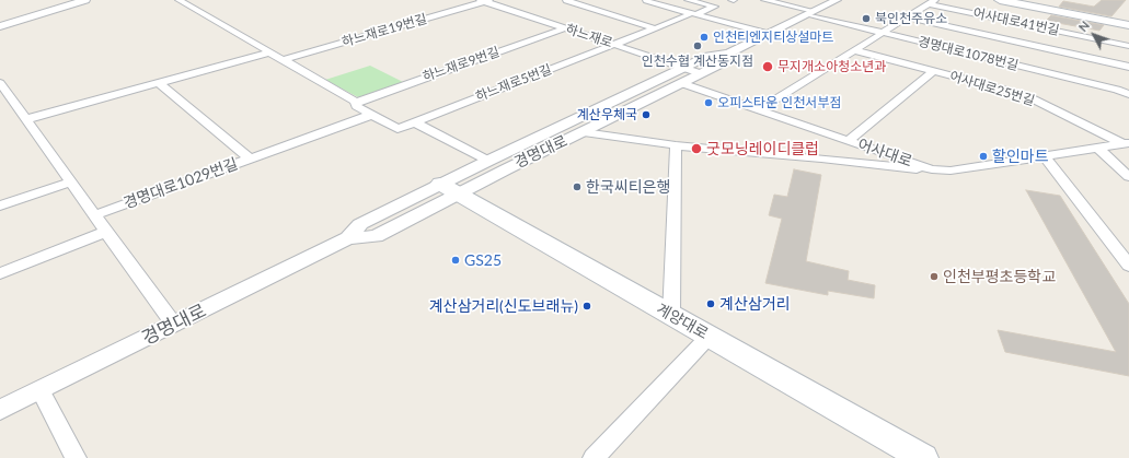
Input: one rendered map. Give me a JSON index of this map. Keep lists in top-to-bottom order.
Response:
{
  "streets": {
    "main road": ["계양대로"],
    "street": [
      "어사대로41번길",
      "하느재로19번길",
      "하느재로",
      "경명대로1078번길",
      "하느재로9번길",
      "하느재로5번길",
      "어사대로25번길",
      "경명대로",
      "어사대로",
      "경명대로1029번길"
    ]
  },
  "crossings": [
    ["하느재로19번길", "하느재로"],
    ["하느재로", "하느재로9번길"],
    ["하느재로", "하느재로5번길"],
    ["하느재로", "경명대로"],
    ["경명대로1078번길", "경명대로"],
    ["어사대로25번길", "어사대로"],
    ["경명대로", "어사대로"],
    ["경명대로", "계양대로"]
  ],
  "places": [
    "북인천주유소",
    "인천티엔지티상설마트",
    "인천수협 계산동지점",
    "무지개소아청소년과",
    "오피스타운 인천서부점",
    "계산우체국",
    "굿모닝레이디클럽",
    "할인마트",
    "한국씨티은행",
    "GS25",
    "인천부평초등학교",
    "계산삼거리",
    "계산삼거리(신도브래뉴)"
  ],
  "north": "top left"
}
